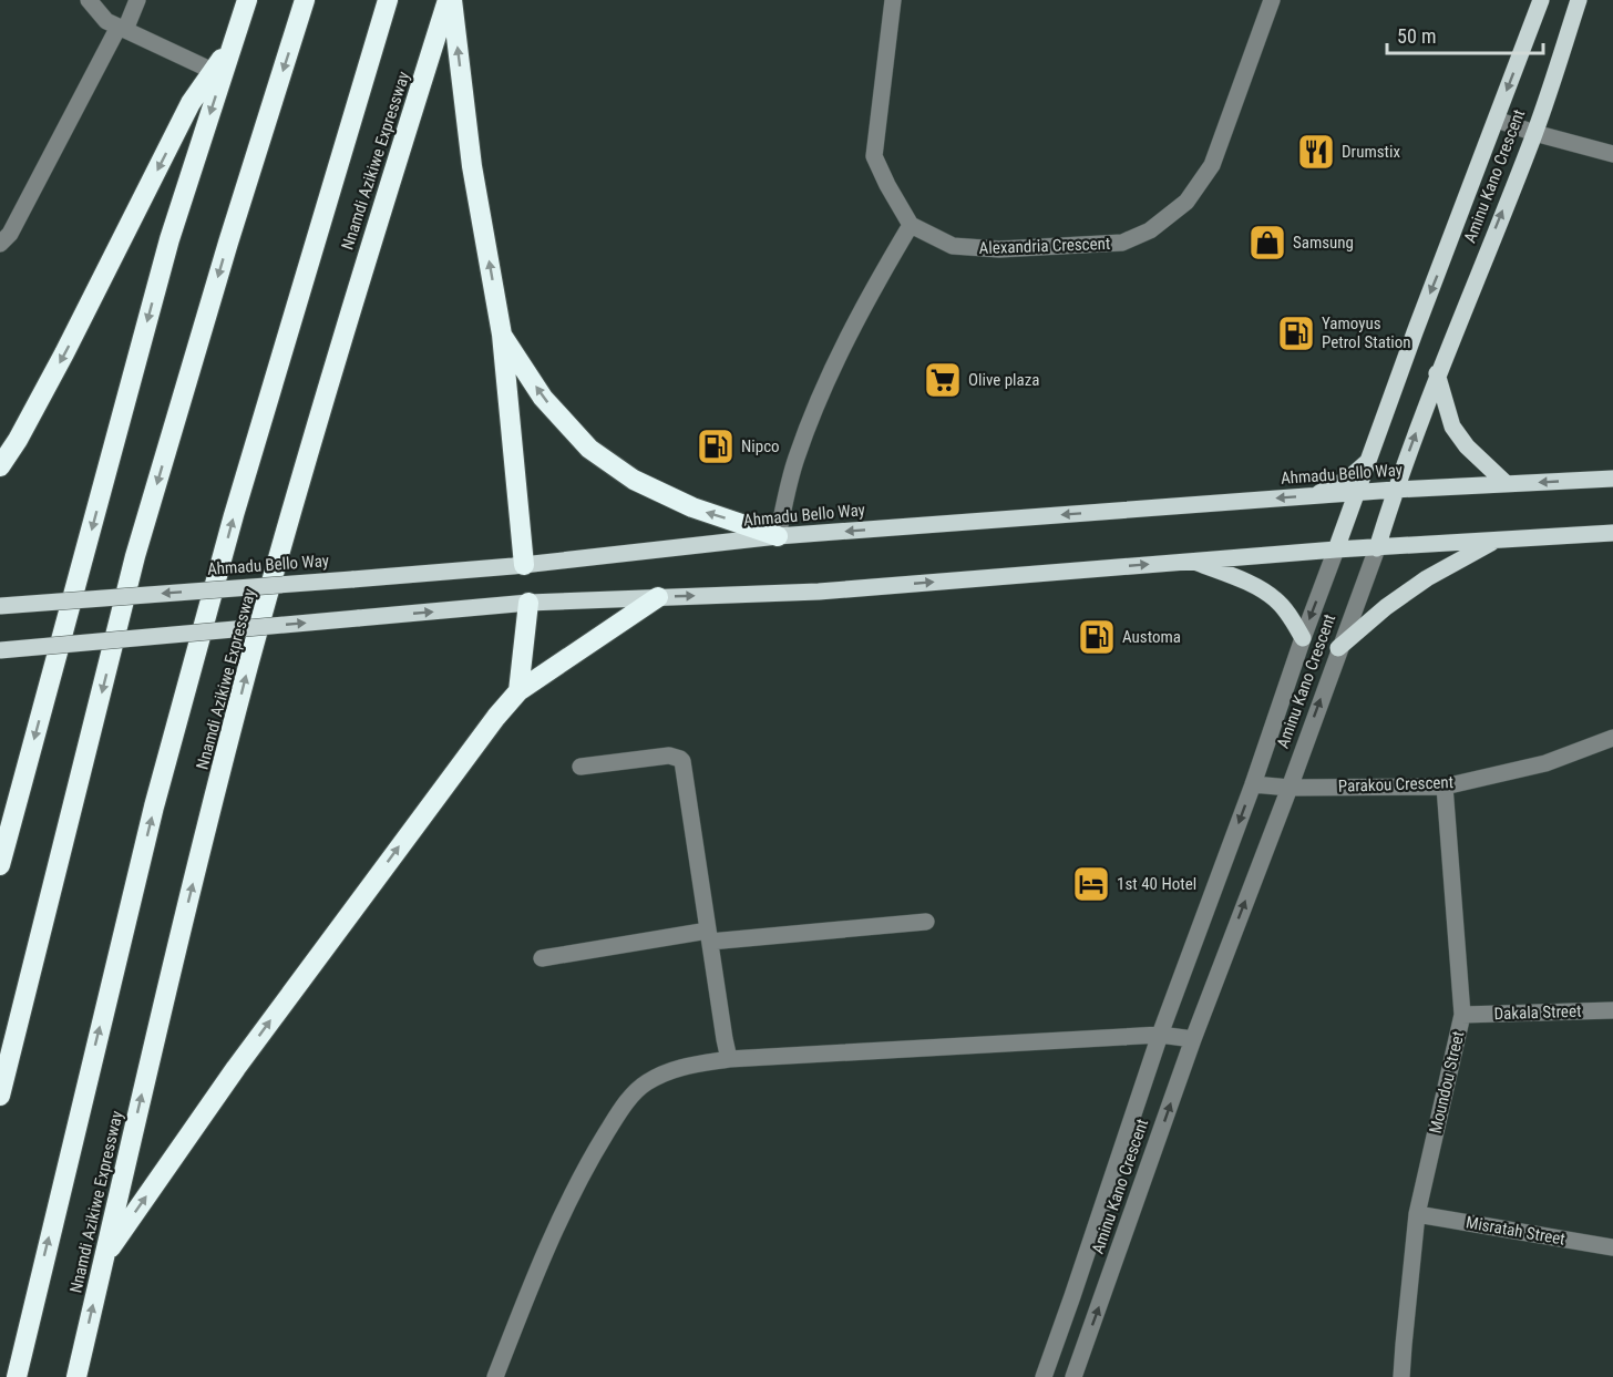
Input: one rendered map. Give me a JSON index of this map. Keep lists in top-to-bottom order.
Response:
{
  "streets": {
    "highway": ["Nnamdi Azikiwe Expressway"],
    "main road": ["Aminu Kano Crescent", "Ahmadu Bello Way"],
    "street": [
      "Alexandria Crescent",
      "Parakou Crescent",
      "Dakala Street",
      "Moundou Street",
      "Misratah Street"
    ]
  },
  "crossings": [
    ["Aminu Kano Crescent", "Ahmadu Bello Way"],
    ["Aminu Kano Crescent", "Parakou Crescent"],
    ["Parakou Crescent", "Moundou Street"],
    ["Dakala Street", "Moundou Street"],
    ["Moundou Street", "Misratah Street"]
  ],
  "places": {
    "restaurant": ["Drumstix"],
    "shop": ["Samsung"],
    "fuel station": ["Yamoyus Petrol Station", "Nipco", "Austoma"],
    "supermarket": ["Olive plaza"],
    "hotel": ["1st 40 Hotel"]
  },
  "scale_bar": "50 m"
}
